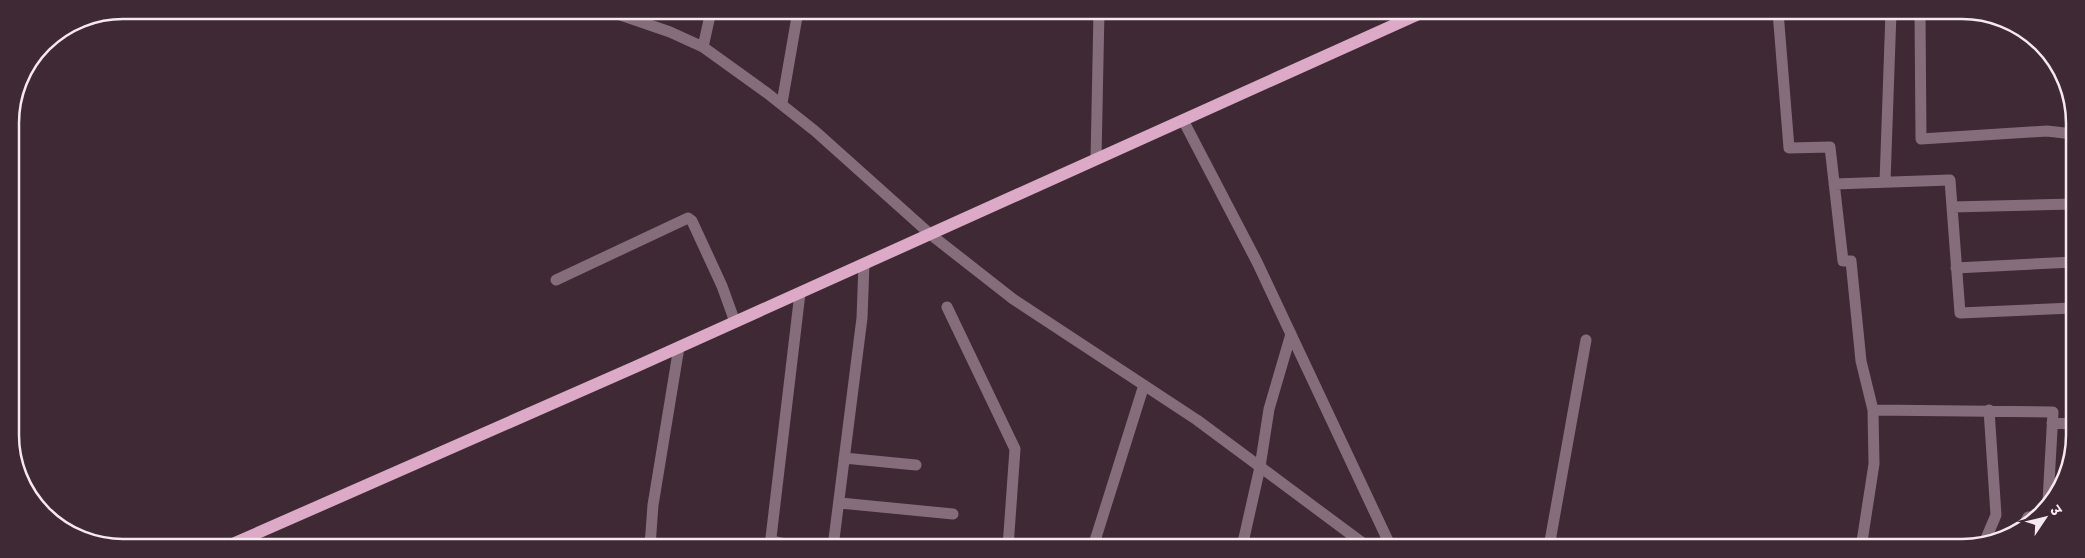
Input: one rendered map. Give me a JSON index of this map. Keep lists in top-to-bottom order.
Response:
{
  "north": "top right"
}
